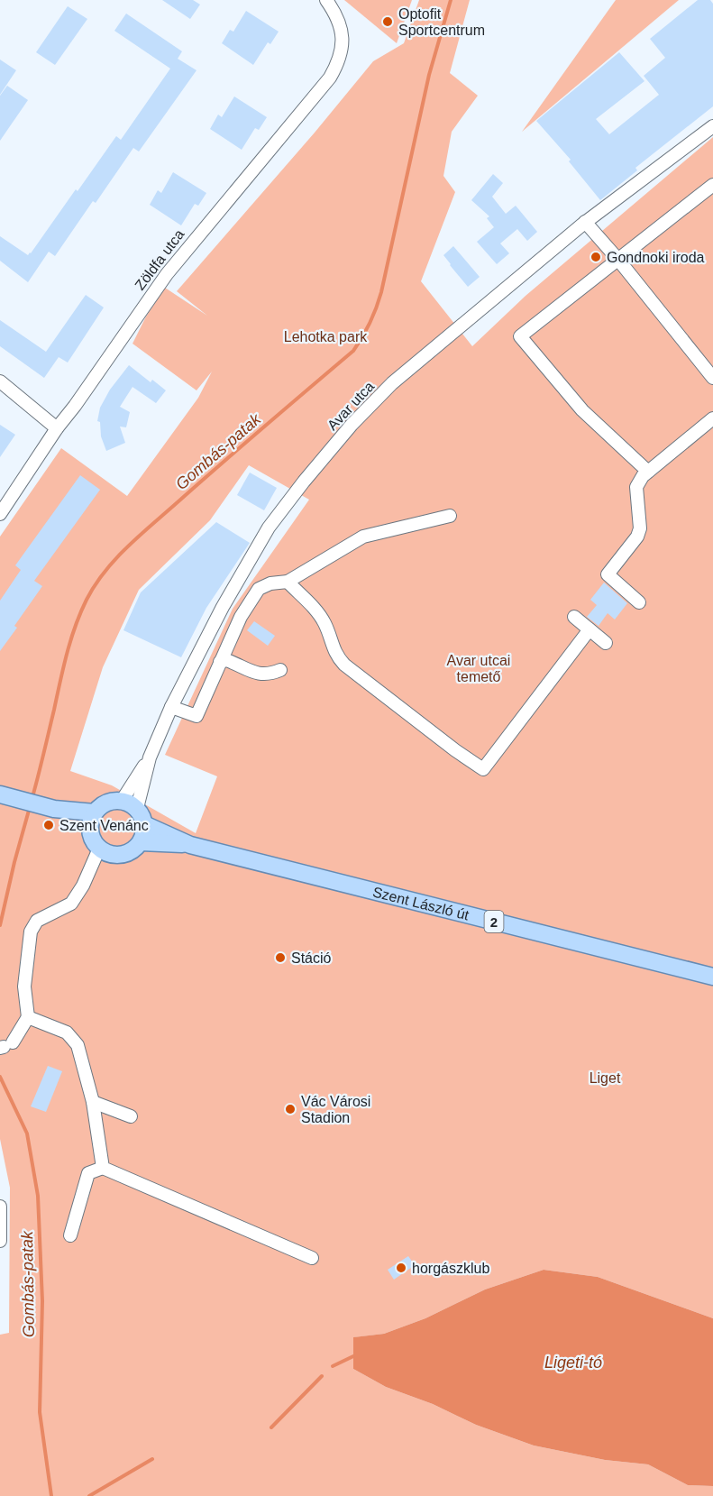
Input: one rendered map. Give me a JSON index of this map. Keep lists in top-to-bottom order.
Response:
{
  "streets": {
    "main road": ["Szent László út", "2"],
    "street": ["Zöldfa utca", "Avar utca"]
  },
  "crossings": [
    ["Avar utca", "2"],
    ["Szent László út", "2"]
  ],
  "water": ["Gombás-patak", "Ligeti-tó"],
  "parks": ["Lehotka park", "Avar utcai temető", "Liget"],
  "places": [
    "Optofit Sportcentrum",
    "Gondnoki iroda",
    "Szent Venánc",
    "Stáció",
    "Vác Városi Stadion",
    "horgászklub"
  ]
}
